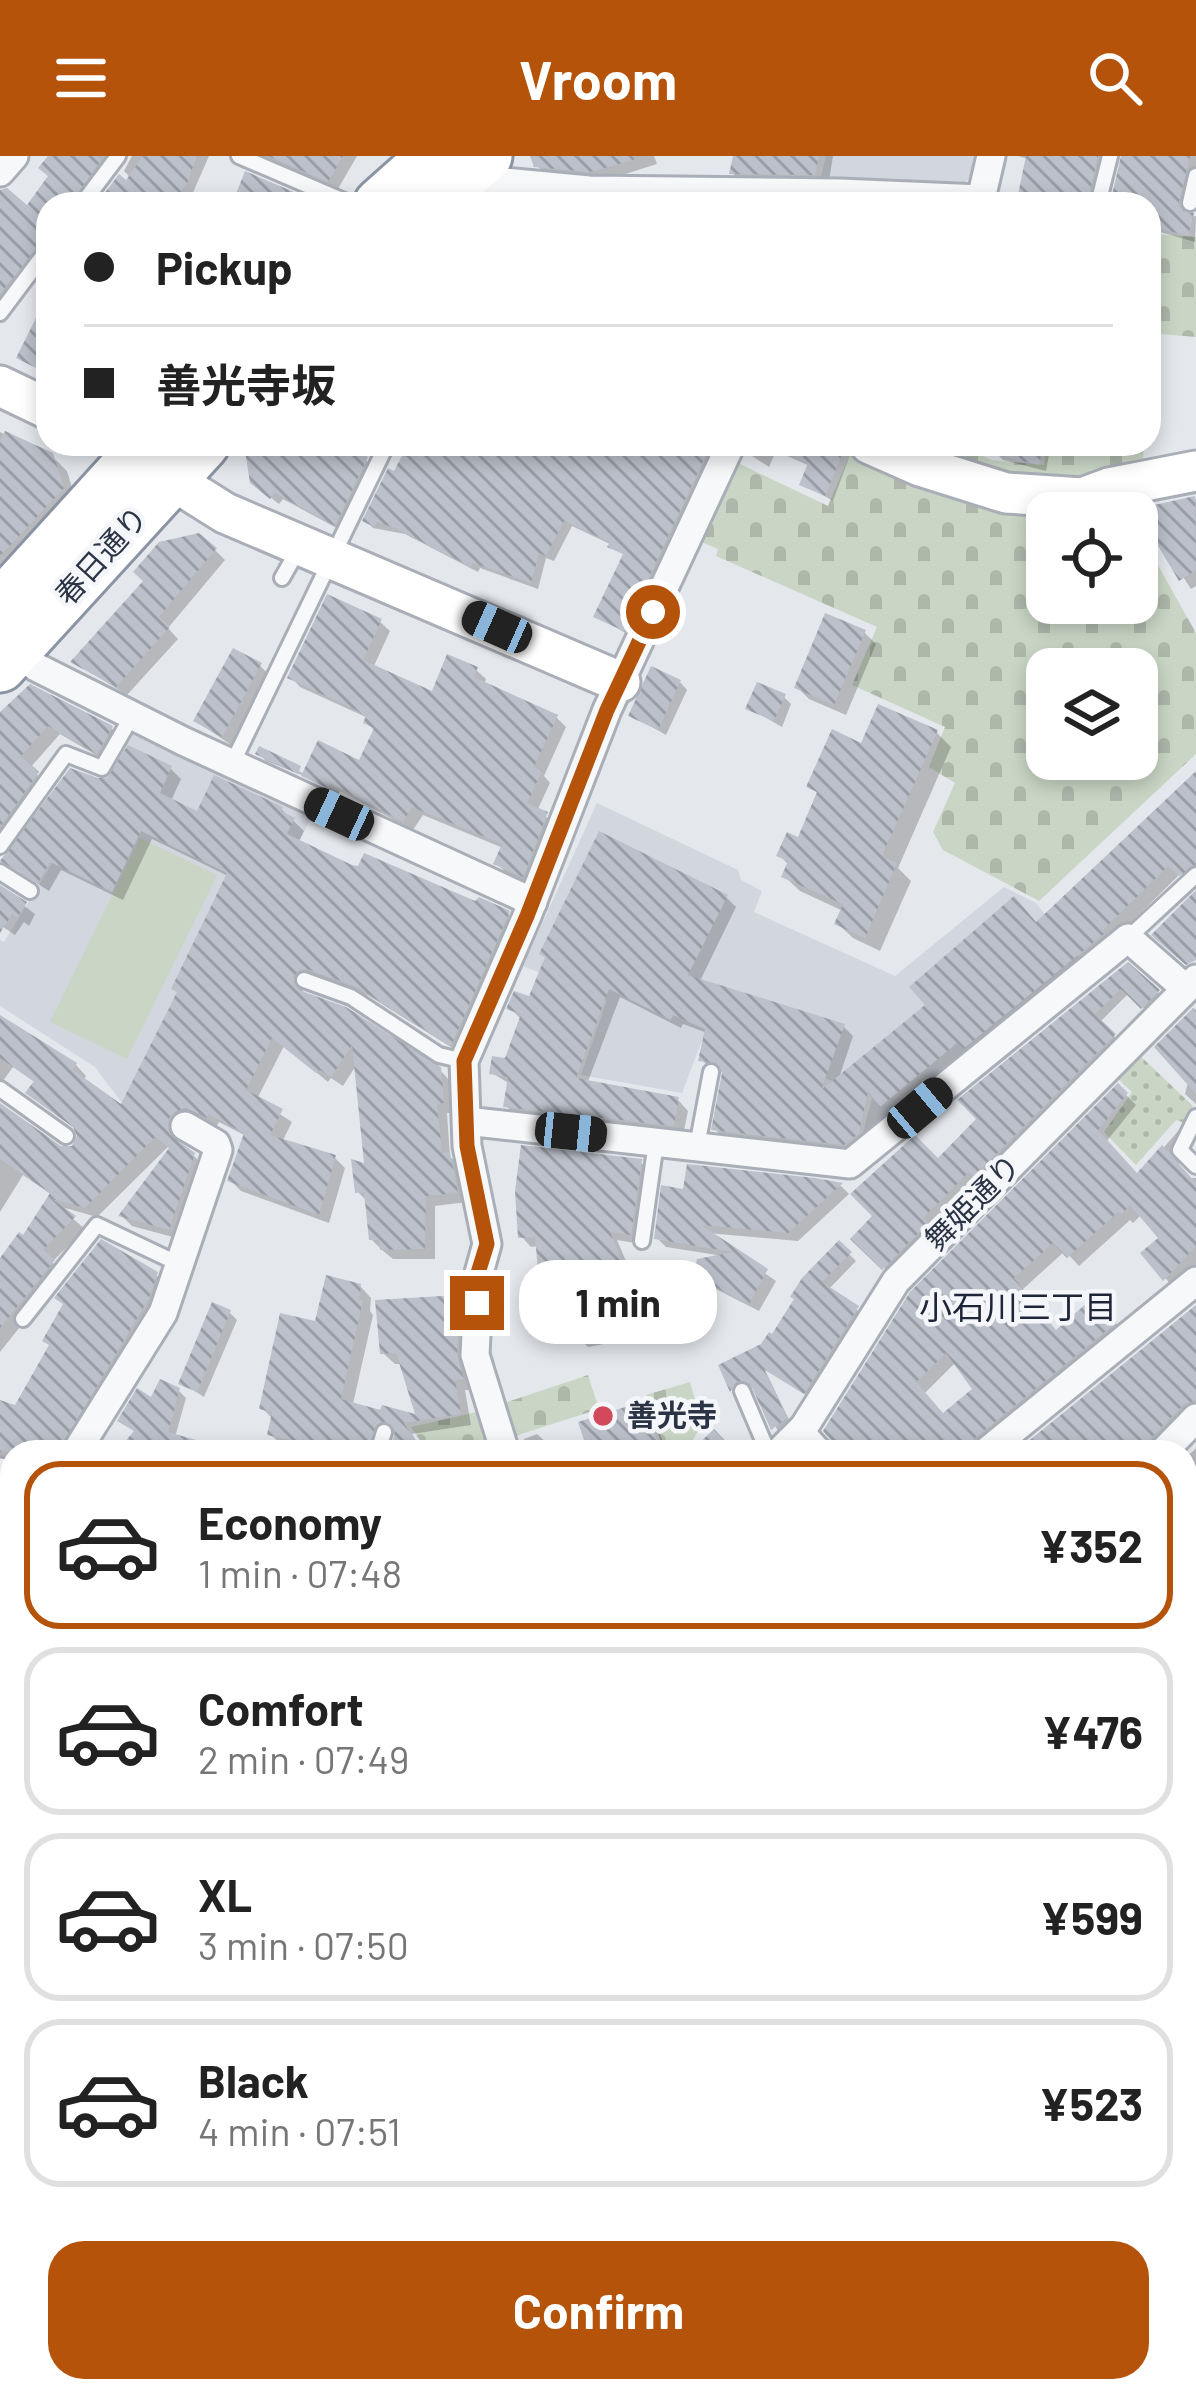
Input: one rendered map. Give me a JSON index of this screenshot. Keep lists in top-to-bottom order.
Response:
{
  "streets": {
    "highway": ["春日通り"],
    "street": ["舞姫通り"]
  },
  "districts": ["小石川三丁目"],
  "places": ["善光寺"],
  "page": {
    "header": "Vroom",
    "banner": ["Pickup", "善光寺坂"],
    "bubble": "1 min",
    "list": [
      {
        "name": "Economy",
        "note": "1 min · 07:48",
        "value": "¥352"
      },
      {
        "name": "Comfort",
        "note": "2 min · 07:49",
        "value": "¥476"
      },
      {
        "name": "XL",
        "note": "3 min · 07:50",
        "value": "¥599"
      },
      {
        "name": "Black",
        "note": "4 min · 07:51",
        "value": "¥523"
      }
    ],
    "buttons": "Confirm"
  }
}
